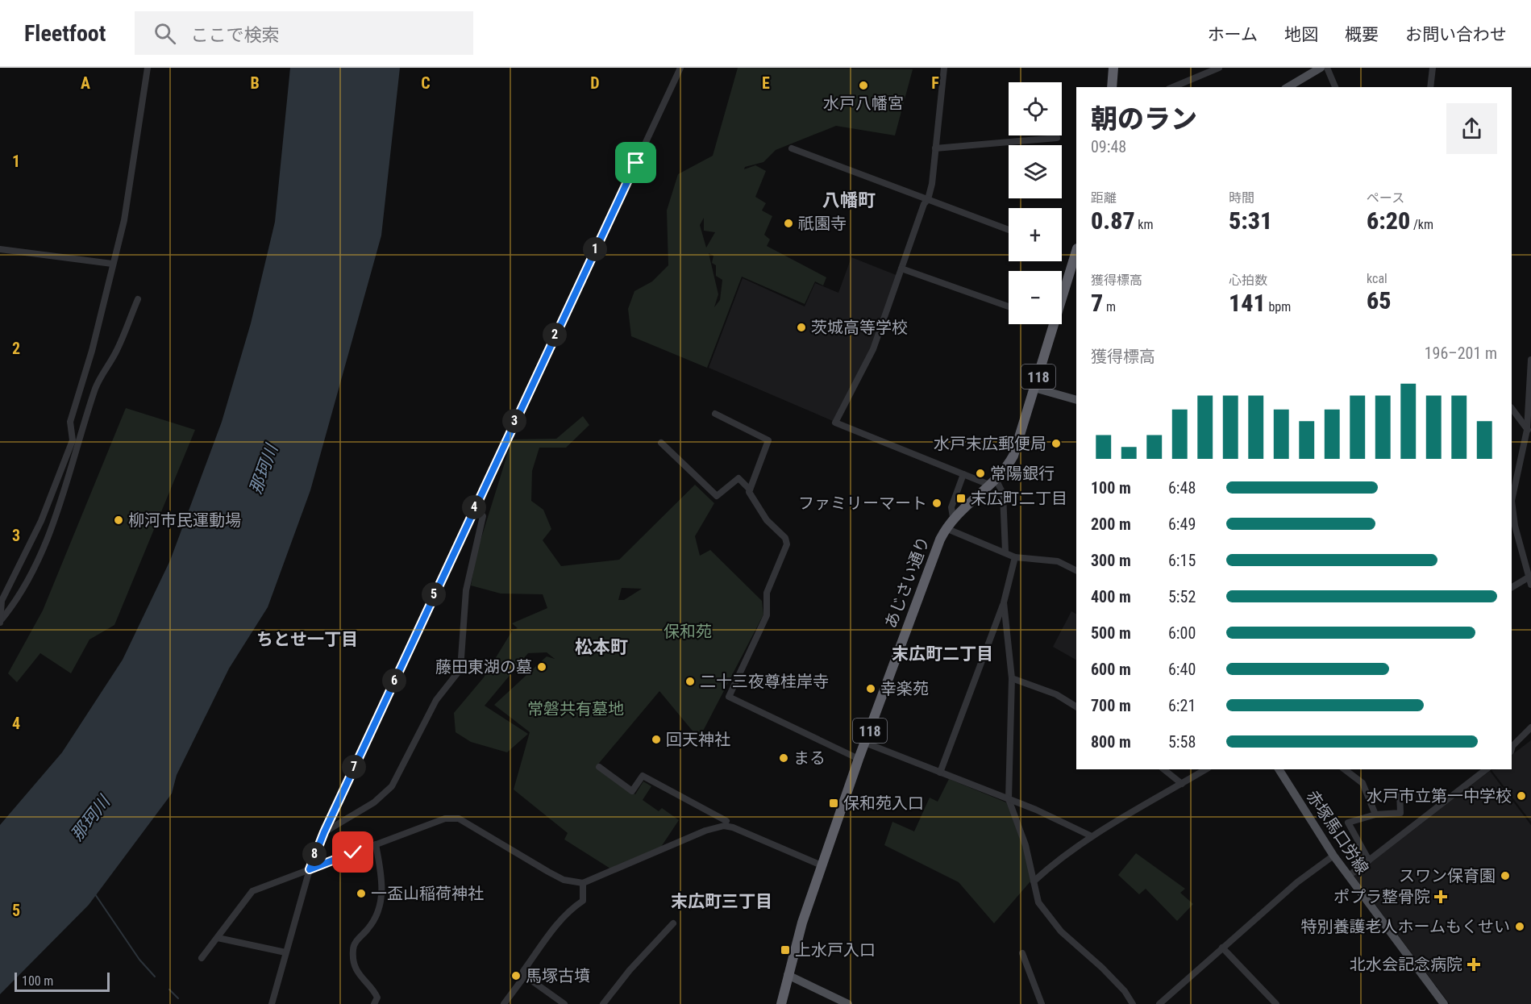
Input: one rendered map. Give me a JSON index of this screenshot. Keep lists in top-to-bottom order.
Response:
{
  "streets": {
    "highway": ["118", "あじさい通り"],
    "main road": ["赤塚馬口労線"]
  },
  "districts": [
    "八幡町",
    "ちとせ一丁目",
    "松本町",
    "末広町二丁目",
    "末広町三丁目"
  ],
  "water": ["那珂川"],
  "parks": ["保和苑", "常磐共有墓地"],
  "places": {
    "other": [
      "水戸八幡宮",
      "祇園寺",
      "茨城高等学校",
      "水戸末広郵便局",
      "常陽銀行",
      "ファミリーマート",
      "柳河市民運動場",
      "藤田東湖の墓",
      "二十三夜尊桂岸寺",
      "幸楽苑",
      "回天神社",
      "まる",
      "水戸市立第一中学校",
      "スワン保育園",
      "一盃山稲荷神社",
      "特別養護老人ホームもくせい",
      "馬塚古墳"
    ],
    "transit": ["末広町二丁目", "保和苑入口", "上水戸入口"],
    "health": ["ポプラ整骨院", "北水会記念病院"]
  },
  "scale_bar": "100 m",
  "page": {
    "header": "Fleetfoot",
    "search": "ここで検索",
    "nav": [
      "ホーム",
      "地図",
      "概要",
      "お問い合わせ"
    ],
    "map_buttons": ["+", "−"],
    "heading": ["朝のラン", "09:48"],
    "stats": [
      ["距離", "0.87 km"],
      ["時間", "5:31"],
      ["ペース", "6:20 /km"],
      ["獲得標高", "7 m"],
      ["心拍数", "141 bpm"],
      ["kcal", "65"]
    ],
    "pins": [
      "1",
      "2",
      "3",
      "4",
      "5",
      "6",
      "7",
      "8"
    ],
    "chart": ["獲得標高", "196–201 m"],
    "list": [
      {
        "name": "100 m",
        "note": "6:48"
      },
      {
        "name": "200 m",
        "note": "6:49"
      },
      {
        "name": "300 m",
        "note": "6:15"
      },
      {
        "name": "400 m",
        "note": "5:52"
      },
      {
        "name": "500 m",
        "note": "6:00"
      },
      {
        "name": "600 m",
        "note": "6:40"
      },
      {
        "name": "700 m",
        "note": "6:21"
      },
      {
        "name": "800 m",
        "note": "5:58"
      }
    ],
    "scale": "100 m"
  },
  "grid": {
    "columns": [
      "A",
      "B",
      "C",
      "D",
      "E",
      "F"
    ],
    "rows": [
      "1",
      "2",
      "3",
      "4",
      "5"
    ]
  }
}
